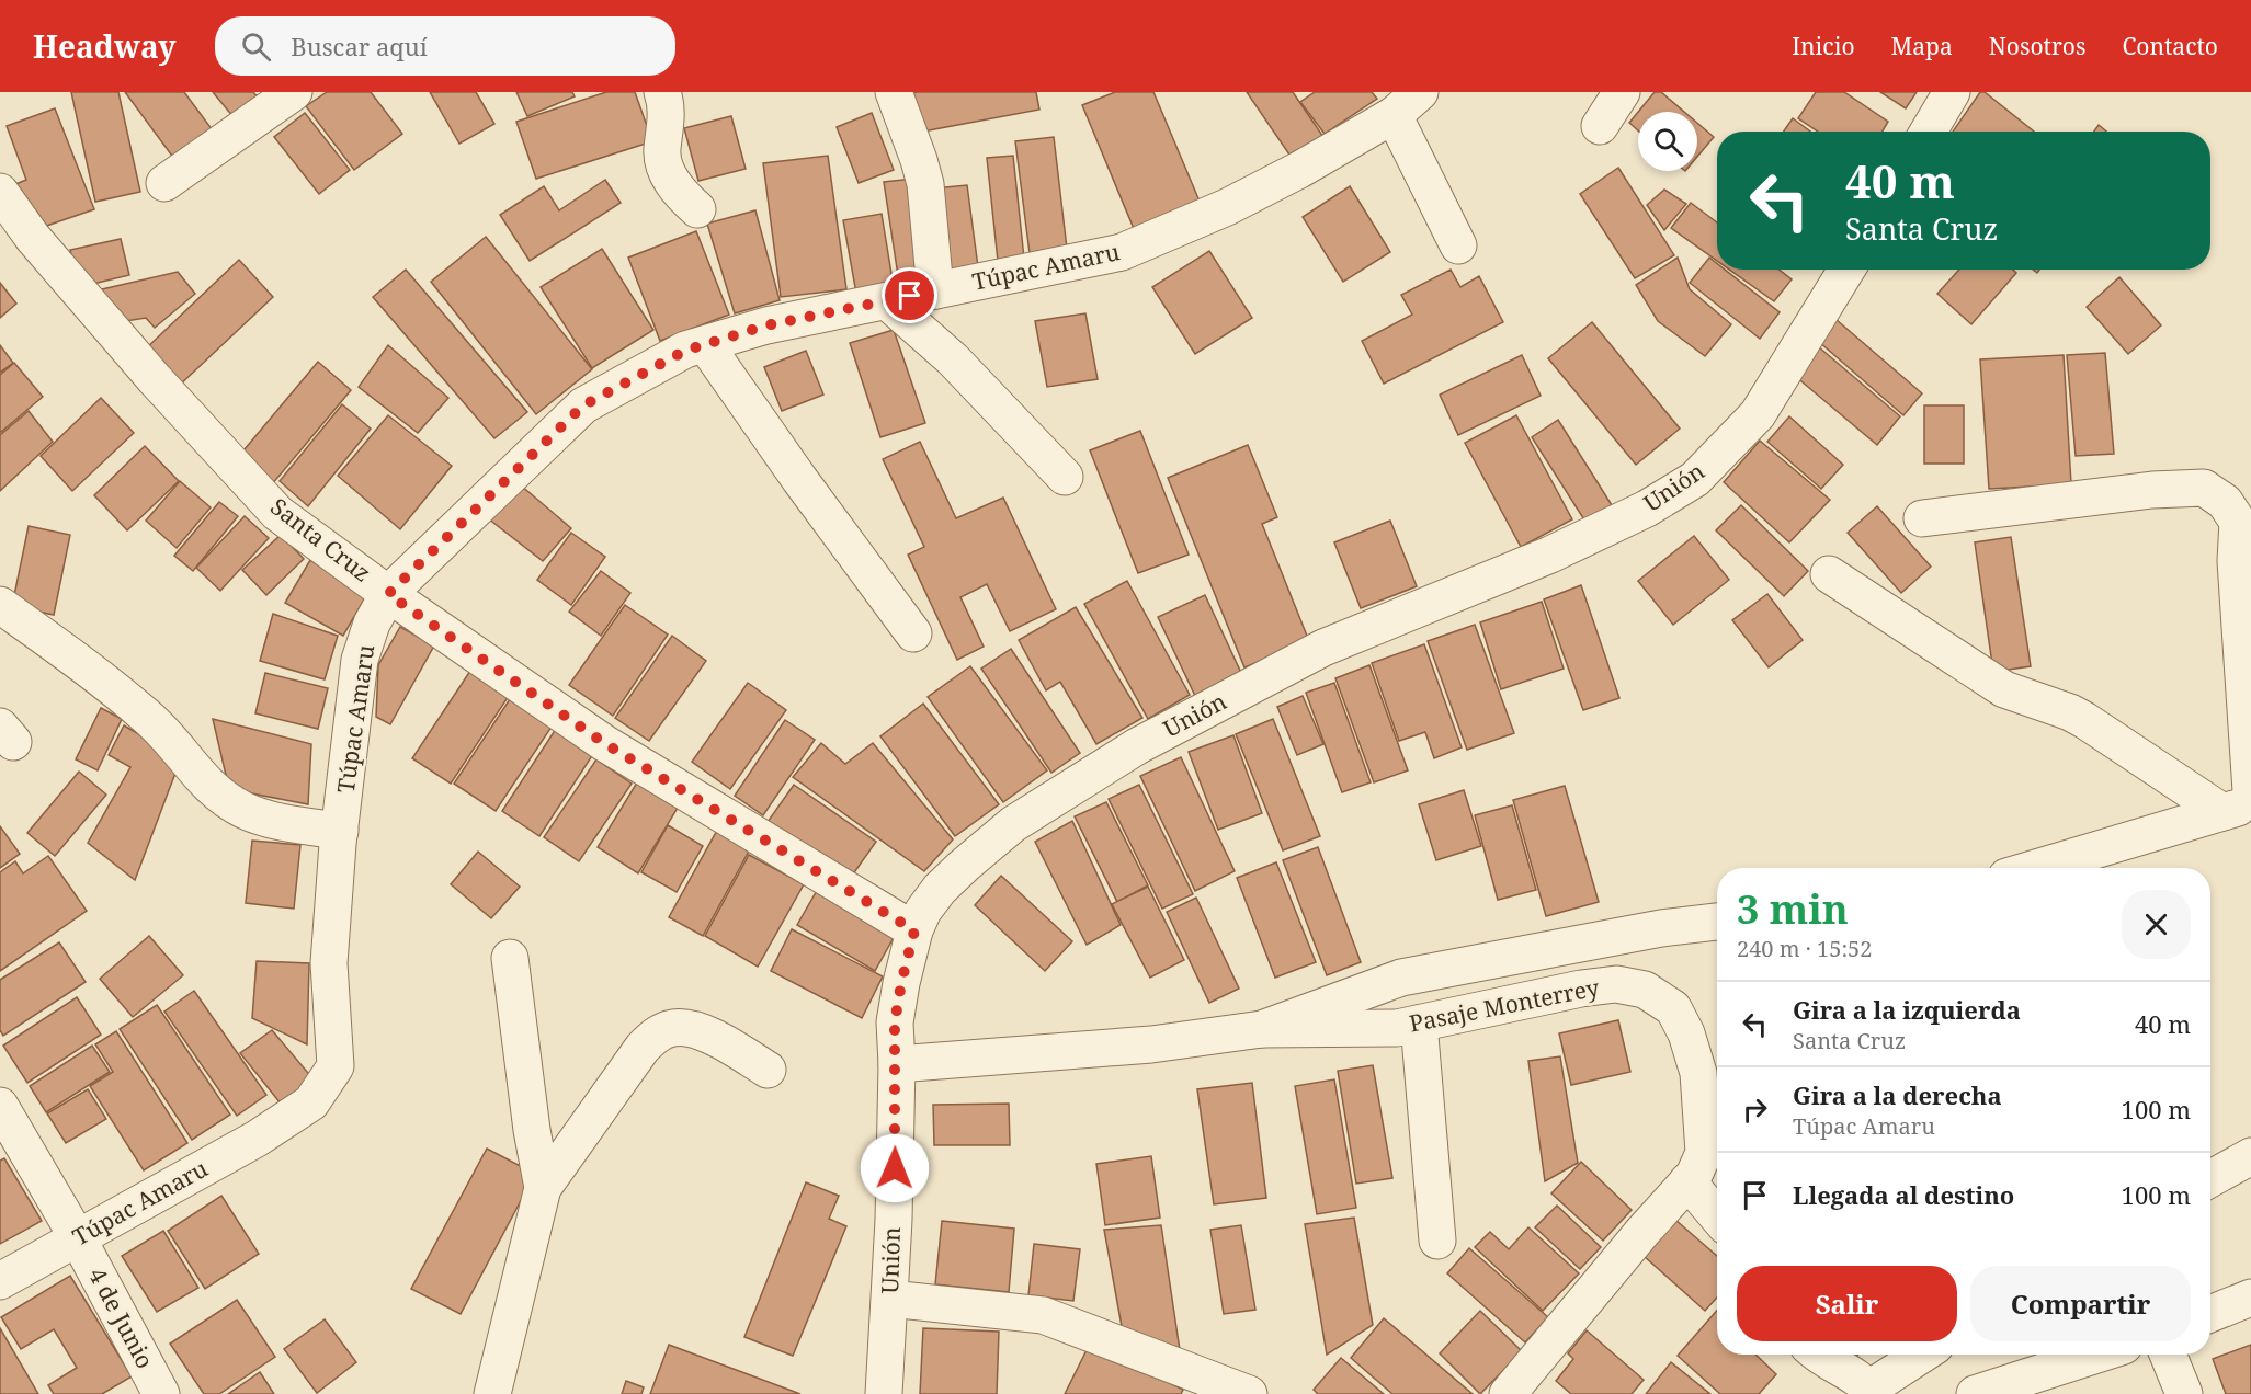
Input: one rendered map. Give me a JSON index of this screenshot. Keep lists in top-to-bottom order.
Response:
{
  "streets": {
    "street": [
      "Túpac Amaru",
      "Unión",
      "Santa Cruz",
      "Pasaje Monterrey",
      "4 de Junio"
    ]
  },
  "crossings": [
    ["Túpac Amaru", "Santa Cruz"],
    ["Túpac Amaru", "4 de Junio"],
    ["Unión", "Santa Cruz"]
  ],
  "page": {
    "header": "Headway",
    "search": "Buscar aquí",
    "nav": [
      "Inicio",
      "Mapa",
      "Nosotros",
      "Contacto"
    ],
    "turn": ["40 m", "Santa Cruz"],
    "heading": ["3 min", "240 m · 15:52"],
    "list": [
      {
        "name": "Gira a la izquierda",
        "note": "Santa Cruz",
        "value": "40 m"
      },
      {
        "name": "Gira a la derecha",
        "note": "Túpac Amaru",
        "value": "100 m"
      },
      {
        "name": "Llegada al destino",
        "value": "100 m"
      }
    ],
    "buttons": ["Salir", "Compartir"]
  }
}
